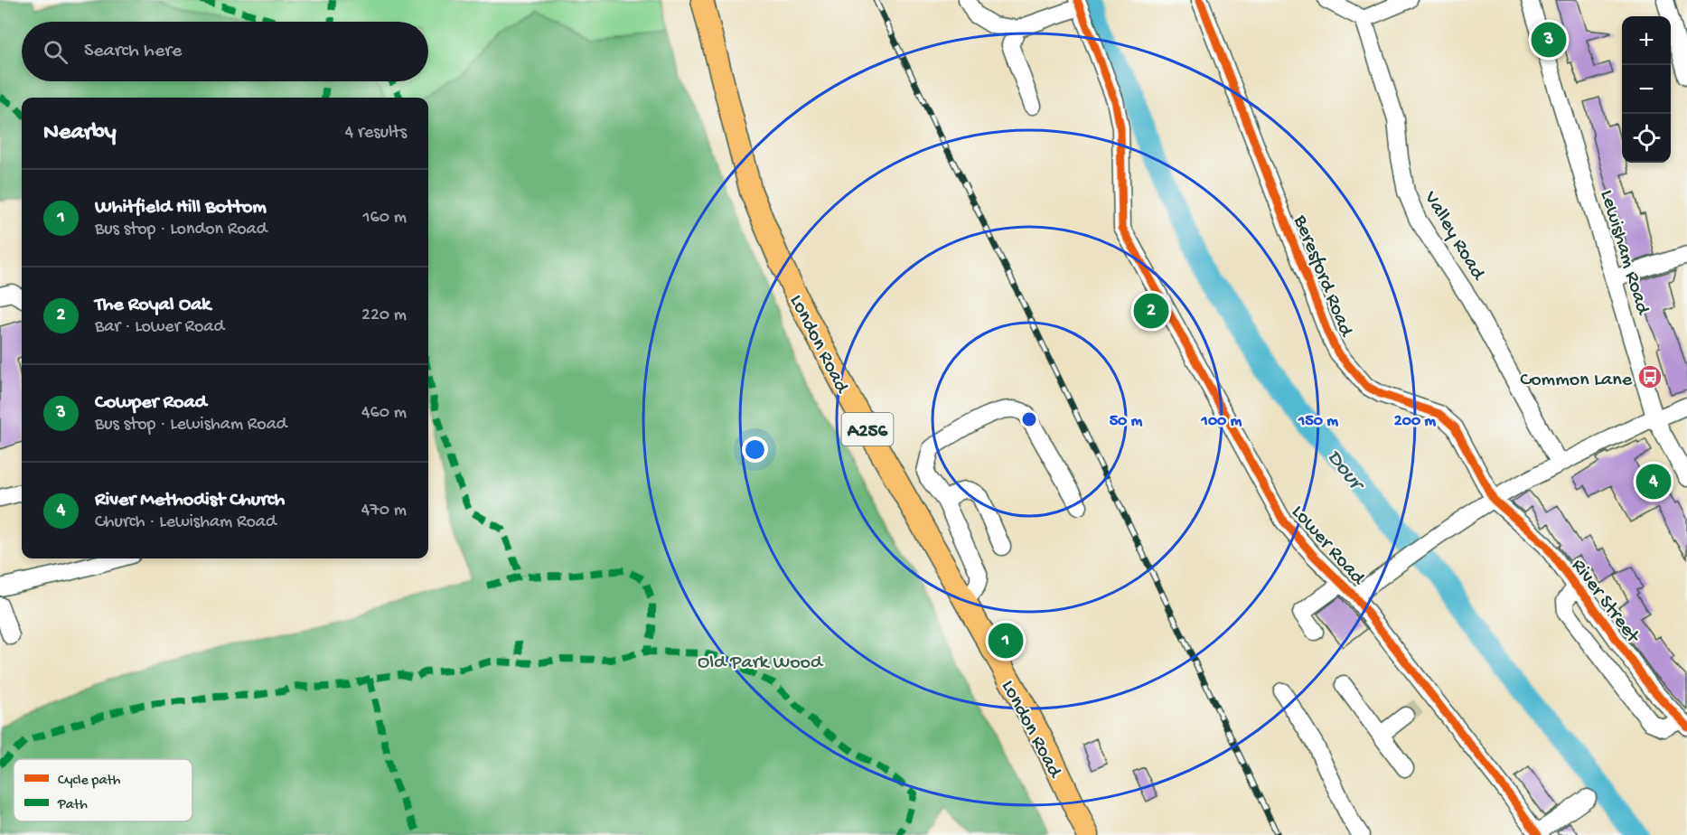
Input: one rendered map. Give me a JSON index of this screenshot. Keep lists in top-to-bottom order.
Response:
{
  "streets": {
    "main road": ["London Road", "A256"],
    "street": [
      "Valley Road",
      "Lewisham Road",
      "Beresford Road",
      "Lower Road",
      "River Street"
    ]
  },
  "crossings": [
    ["Beresford Road", "River Street"]
  ],
  "water": ["Dour"],
  "parks": ["Old Park Wood"],
  "places": {
    "bus stop": ["Common Lane"]
  },
  "legend": ["Cycle path", "Path"],
  "page": {
    "map_buttons": ["+", "−"],
    "pins": [
      "3",
      "2",
      "4",
      "1"
    ],
    "search": "Search here",
    "heading": ["Nearby", "4 results"],
    "list": [
      {
        "mark": "1",
        "name": "Whitfield Hill Bottom",
        "note": "Bus stop · London Road",
        "value": "160 m"
      },
      {
        "mark": "2",
        "name": "The Royal Oak",
        "note": "Bar · Lower Road",
        "value": "220 m"
      },
      {
        "mark": "3",
        "name": "Cowper Road",
        "note": "Bus stop · Lewisham Road",
        "value": "460 m"
      },
      {
        "mark": "4",
        "name": "River Methodist Church",
        "note": "Church · Lewisham Road",
        "value": "470 m"
      }
    ]
  },
  "rings": [
    "50 m",
    "100 m",
    "150 m",
    "200 m"
  ]
}
